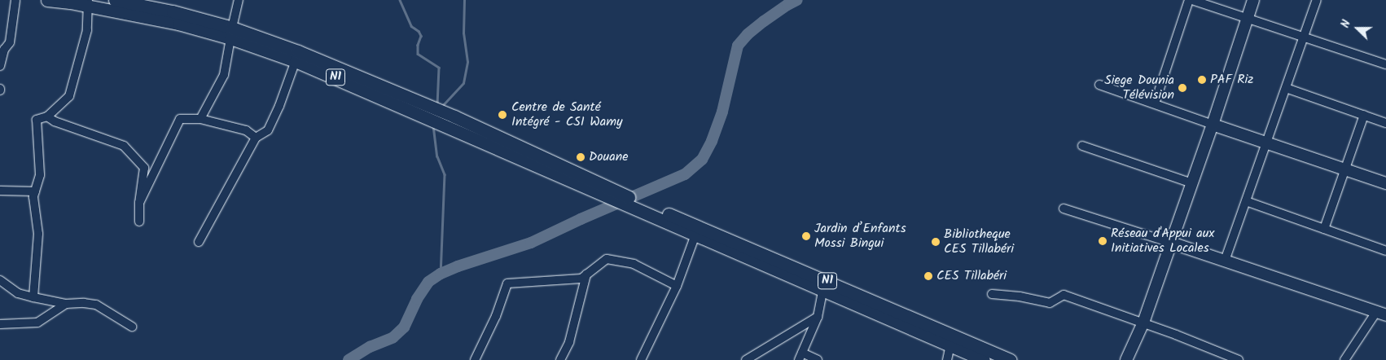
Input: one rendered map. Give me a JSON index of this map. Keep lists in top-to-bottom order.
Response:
{
  "streets": {
    "main road": ["N1"]
  },
  "places": [
    "PAF Riz",
    "Siege Dounia Télévision",
    "Centre de Santé Intégré - CSI Wamy",
    "Douane",
    "Jardin d’Enfants Mossi Bingui",
    "Réseau d'Appui aux Initiatives Locales",
    "Bibliotheque CES Tillabéri",
    "CES Tillabéri"
  ],
  "north": "left"
}
